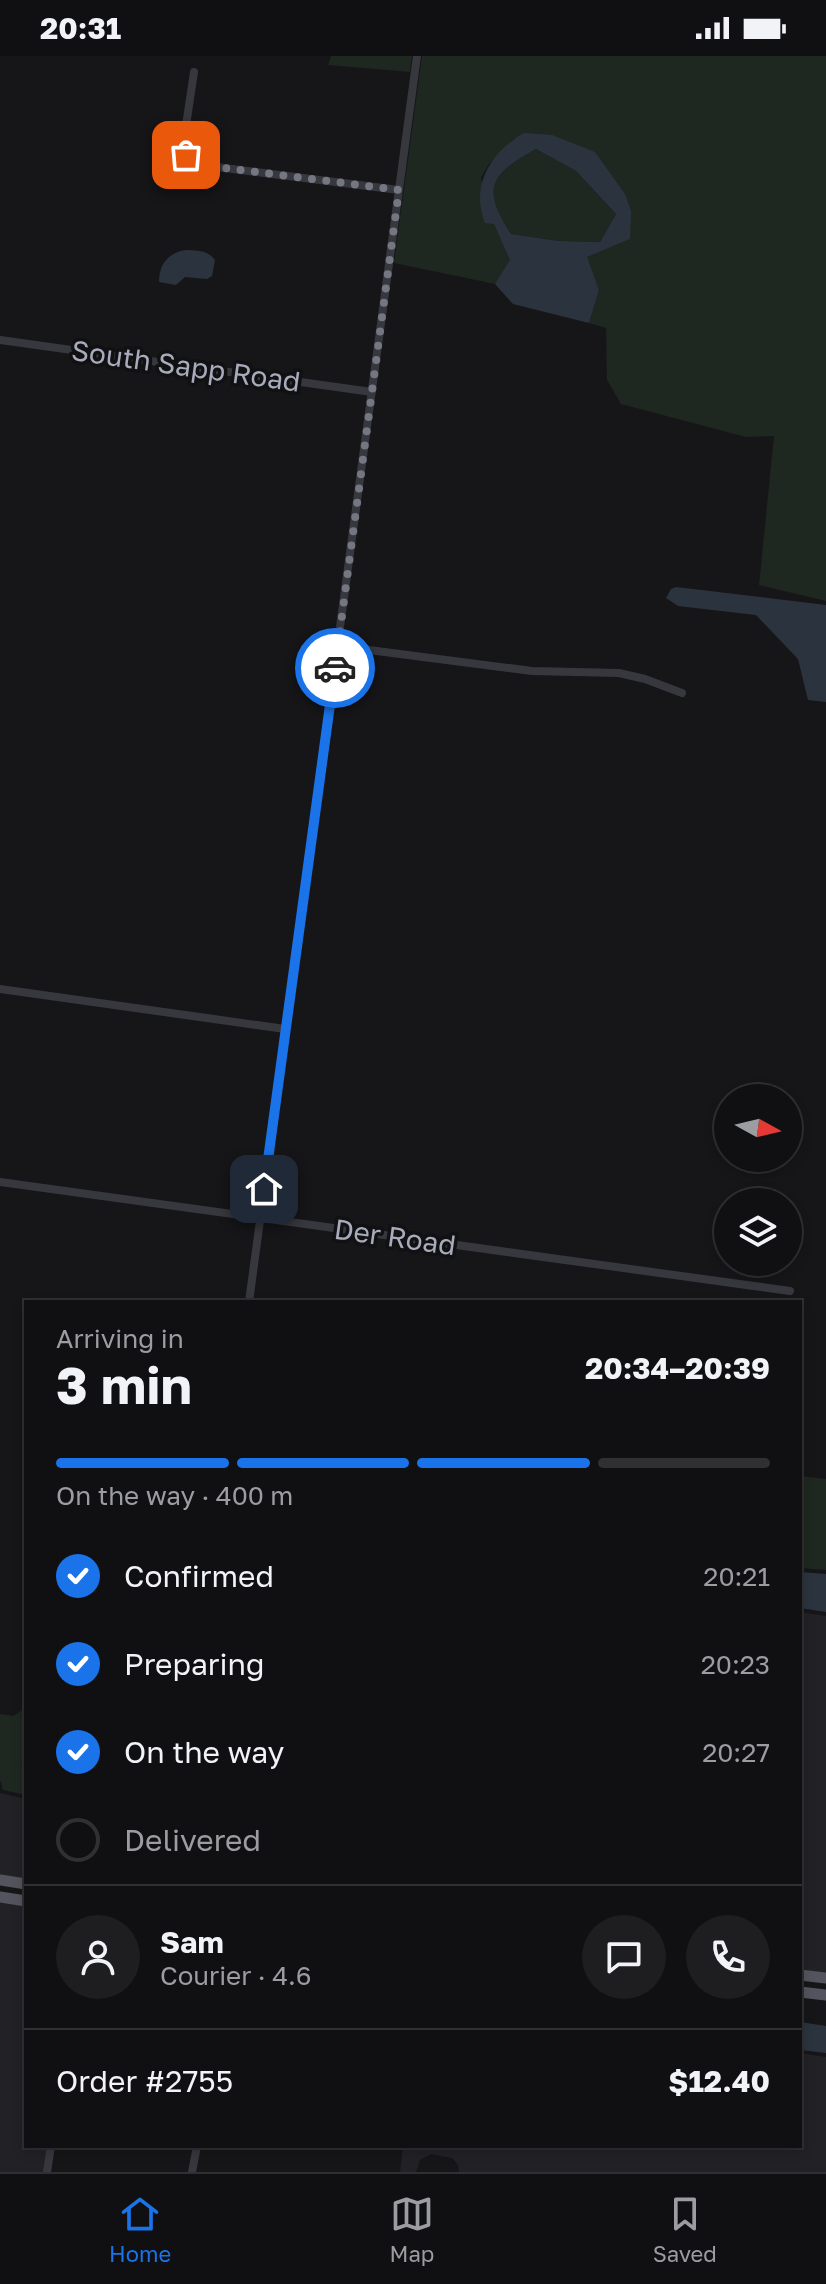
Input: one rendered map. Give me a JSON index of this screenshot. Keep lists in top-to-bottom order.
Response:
{
  "streets": {
    "street": ["South Sapp Road", "Der Road"]
  },
  "north": "right",
  "page": {
    "status": "20:31",
    "heading": ["3 min", "Arriving in", "20:34–20:39"],
    "panel": [
      "Sam",
      "Courier · 4.6",
      "Order #2755",
      "$12.40"
    ],
    "bar": "On the way · 400 m",
    "list": [
      ["Confirmed", "20:21"],
      ["Preparing", "20:23"],
      ["On the way", "20:27"],
      "Delivered"
    ],
    "tabs": ["Home", "Map", "Saved"]
  }
}
